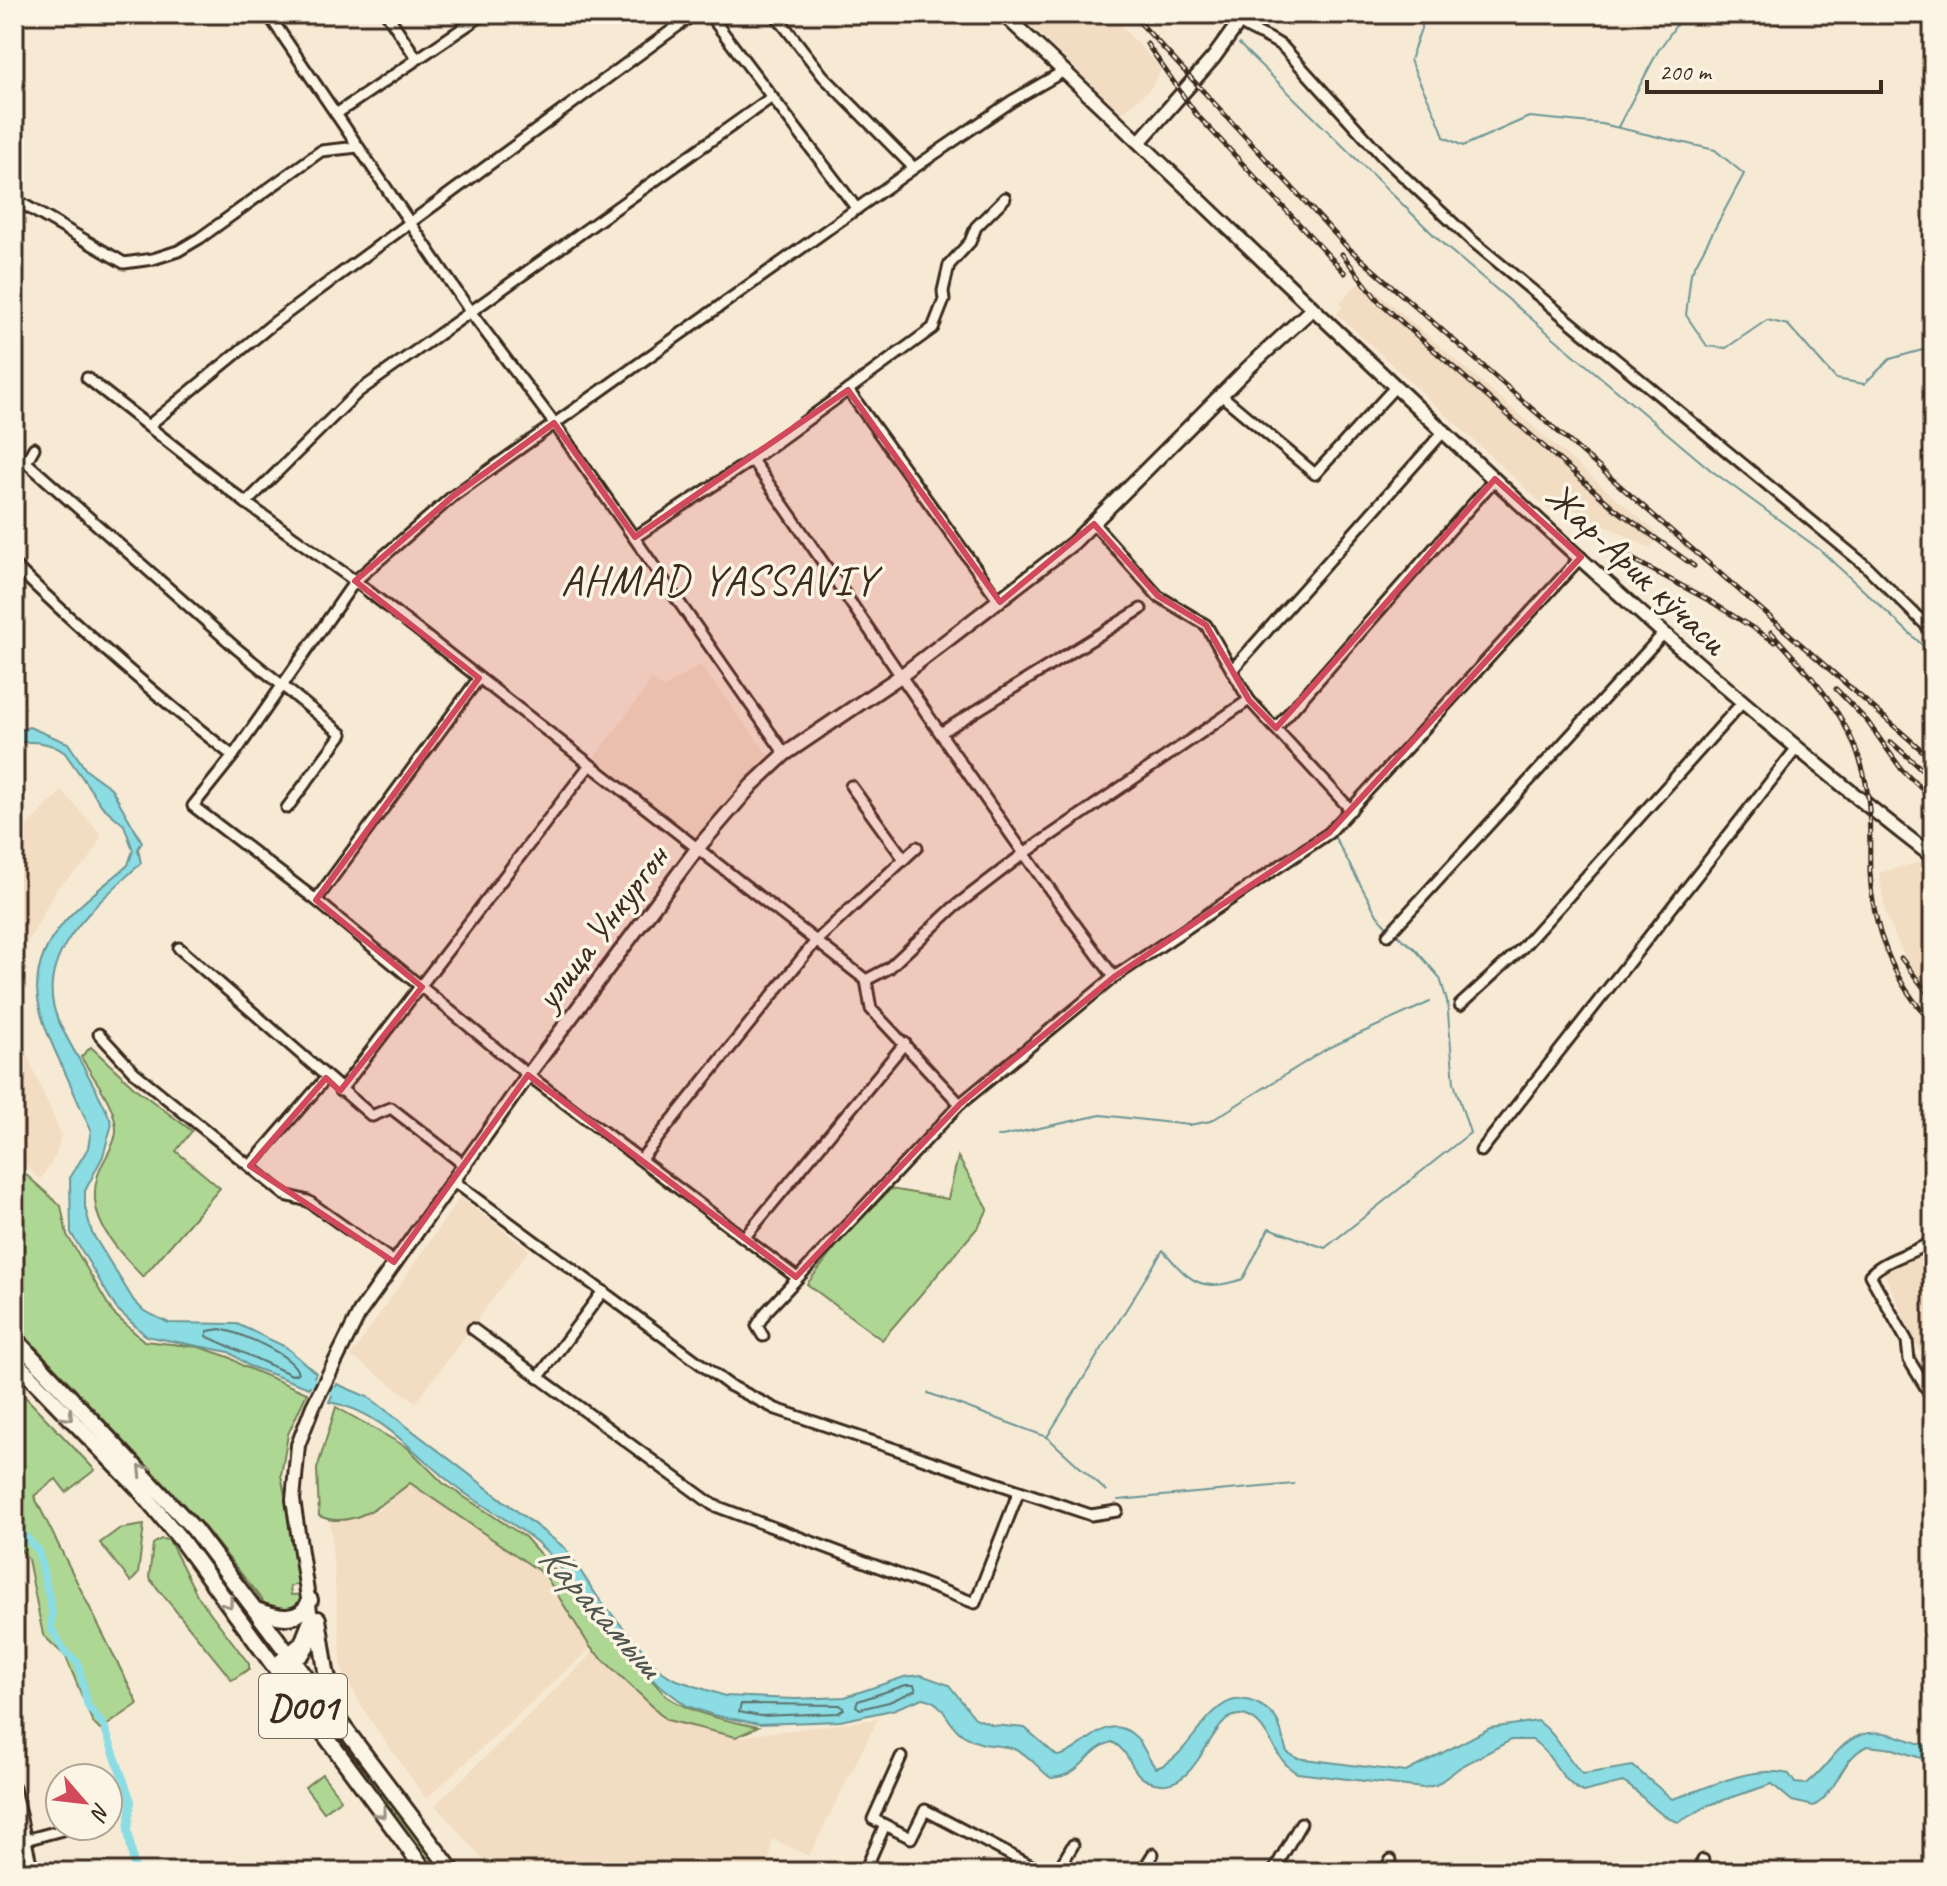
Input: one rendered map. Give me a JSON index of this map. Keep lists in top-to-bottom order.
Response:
{
  "streets": {
    "highway": ["D001"],
    "main road": ["Жар-Арик кўчаси", "улица Ункургон"]
  },
  "crossings": [
    ["Жар-Арик кўчаси", "улица Ункургон"]
  ],
  "districts": ["AHMAD YASSAVIY"],
  "water": ["Каракамыш"],
  "scale_bar": "200 m",
  "north": "bottom right"
}
